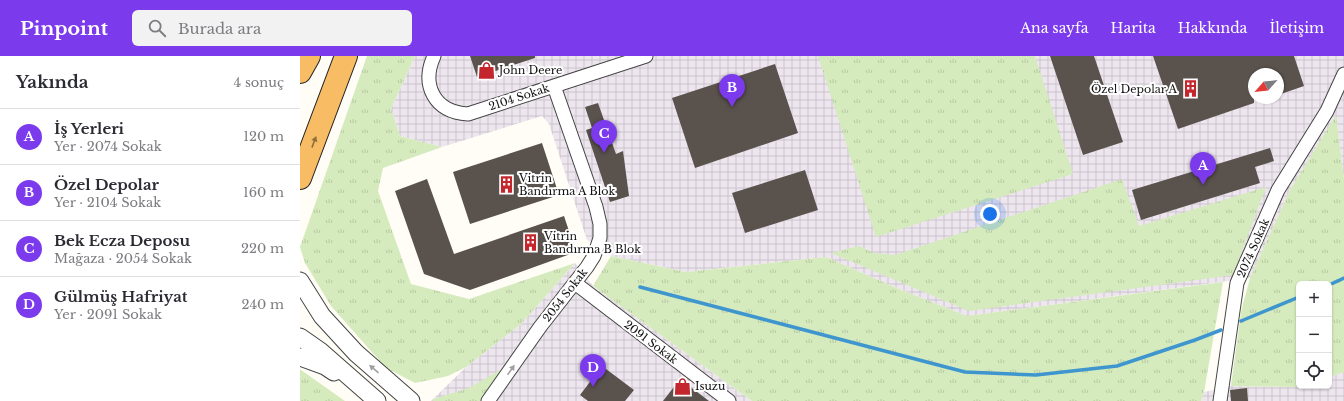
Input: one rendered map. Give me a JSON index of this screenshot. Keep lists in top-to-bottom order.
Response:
{
  "streets": {
    "street": [
      "2104 Sokak",
      "2074 Sokak",
      "2054 Sokak",
      "2091 Sokak"
    ]
  },
  "crossings": [
    ["2104 Sokak", "2054 Sokak"],
    ["2054 Sokak", "2091 Sokak"]
  ],
  "one_way": ["2054 Sokak"],
  "places": {
    "shop": ["John Deere", "Isuzu"],
    "building": ["Özel Depolar A", "Vitrin Bandırma A Blok", "Vitrin Bandırma B Blok"]
  },
  "north": "bottom left",
  "page": {
    "header": "Pinpoint",
    "search": "Burada ara",
    "nav": [
      "Ana sayfa",
      "Harita",
      "Hakkında",
      "İletişim"
    ],
    "heading": ["Yakında", "4 sonuç"],
    "pins": [
      "B",
      "C",
      "A",
      "D"
    ],
    "list": [
      {
        "mark": "A",
        "name": "İş Yerleri",
        "note": "Yer · 2074 Sokak",
        "value": "120 m"
      },
      {
        "mark": "B",
        "name": "Özel Depolar",
        "note": "Yer · 2104 Sokak",
        "value": "160 m"
      },
      {
        "mark": "C",
        "name": "Bek Ecza Deposu",
        "note": "Mağaza · 2054 Sokak",
        "value": "220 m"
      },
      {
        "mark": "D",
        "name": "Gülmüş Hafriyat",
        "note": "Yer · 2091 Sokak",
        "value": "240 m"
      }
    ],
    "map_buttons": ["+", "−"]
  }
}
